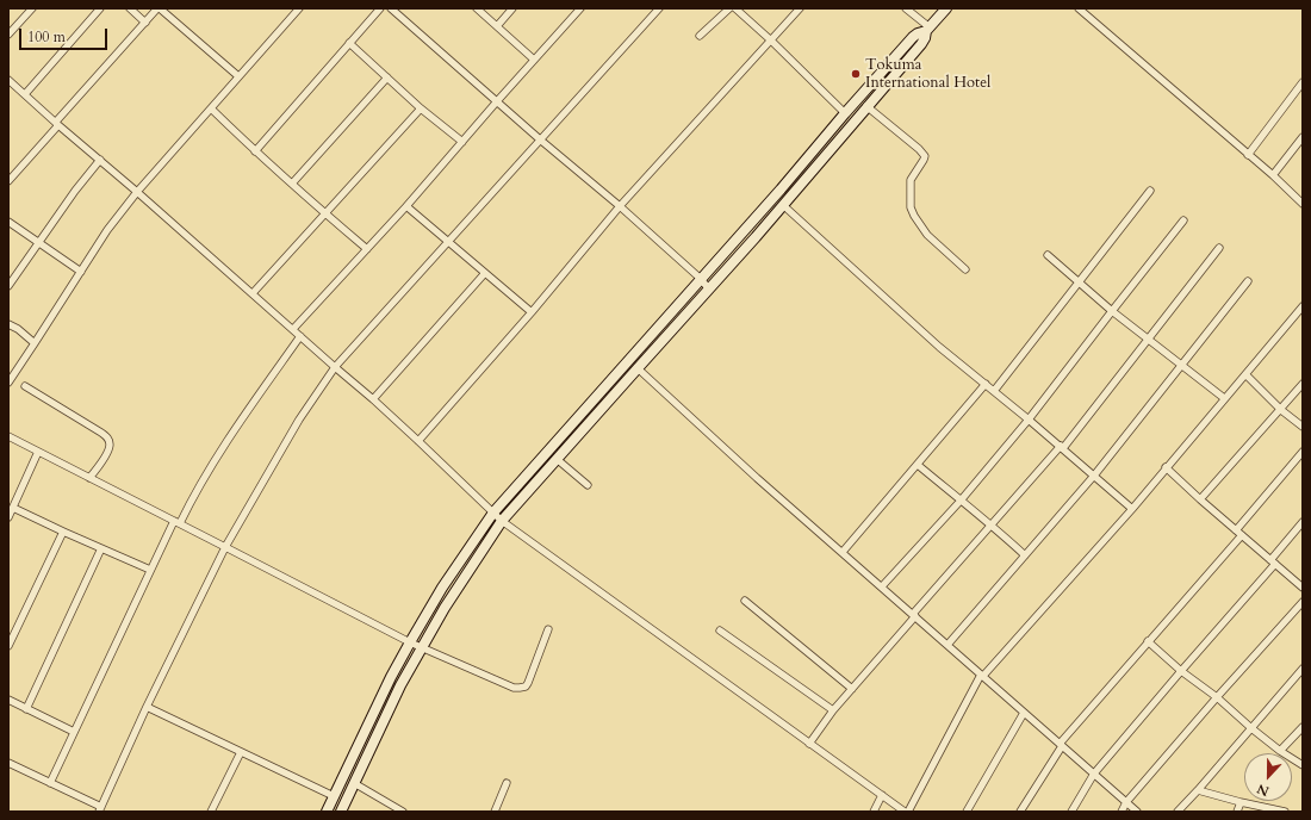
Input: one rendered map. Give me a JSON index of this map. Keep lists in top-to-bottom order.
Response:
{
  "places": ["Tokuma International Hotel"],
  "scale_bar": "100 m",
  "north": "bottom"
}
